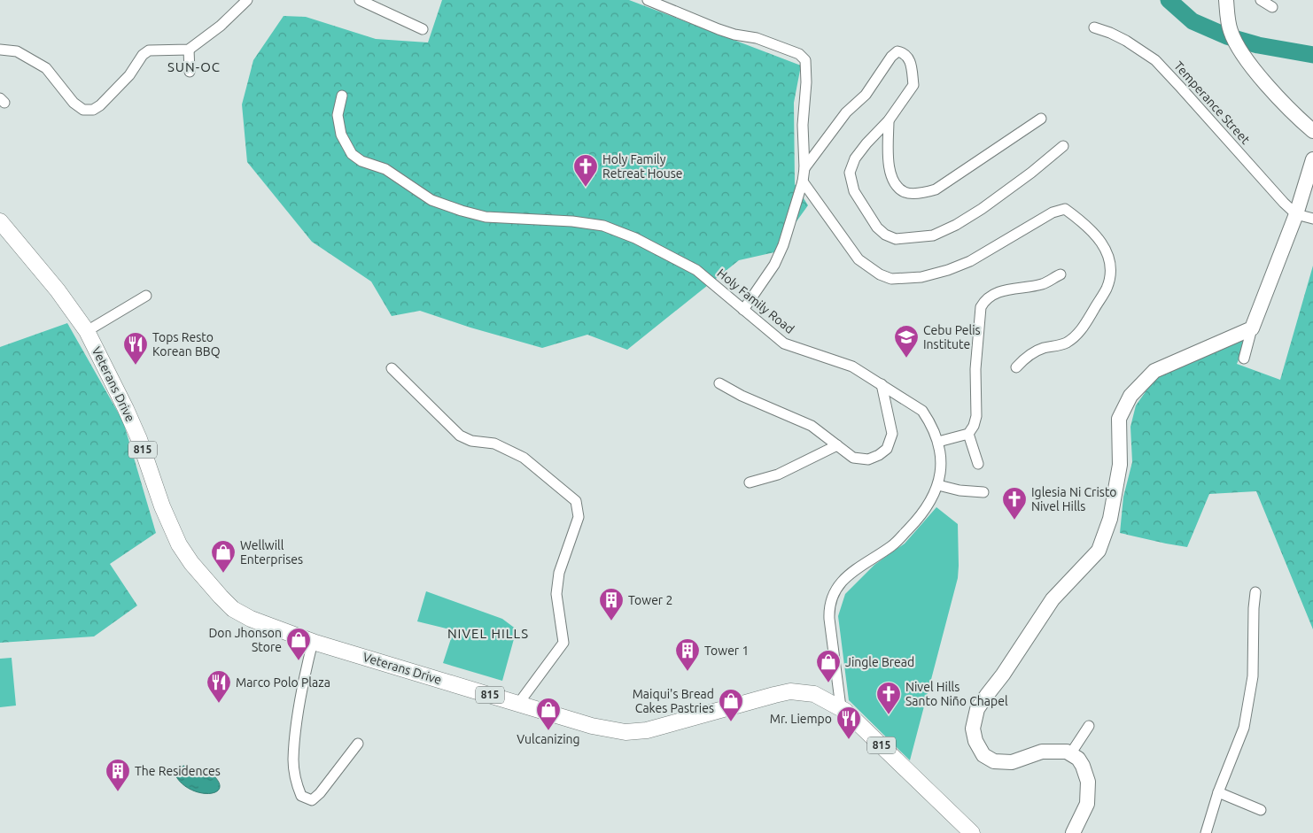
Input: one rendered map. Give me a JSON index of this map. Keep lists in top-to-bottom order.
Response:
{
  "streets": {
    "main road": ["Veterans Drive", "815"],
    "street": ["Temperance Street", "Holy Family Road"]
  },
  "crossings": [
    ["Holy Family Road", "Veterans Drive"]
  ],
  "districts": ["SUN-OC", "NIVEL HILLS"],
  "places": {
    "church": ["Holy Family Retreat House", "Iglesia Ni Cristo Nivel Hills", "Nivel Hills Santo Niño Chapel"],
    "school or university": ["Cebu Pelis Institute"],
    "restaurant": ["Tops Resto Korean BBQ", "Marco Polo Plaza", "Mr. Liempo"],
    "shop": [
      "Wellwill Enterprises",
      "Don Jhonson Store",
      "Jingle Bread",
      "Maiqui's Bread Cakes Pastries",
      "Vulcanizing"
    ],
    "building": ["Tower 2", "Tower 1", "The Residences"]
  }
}
